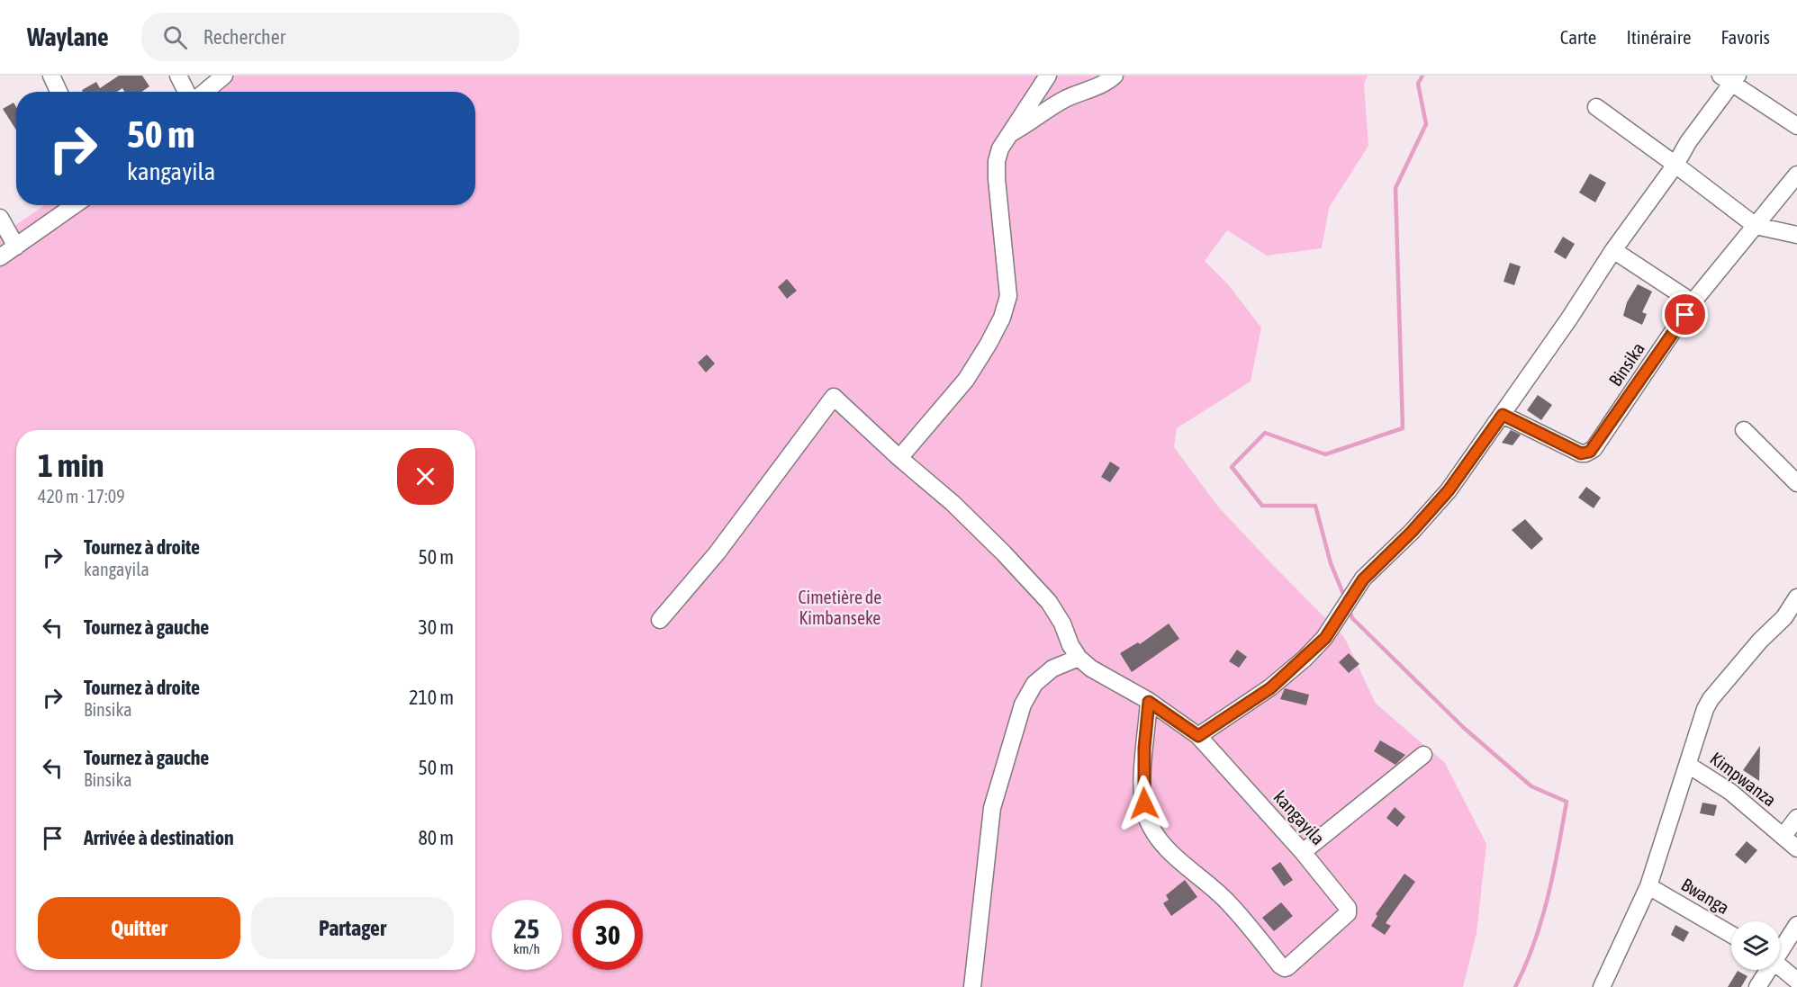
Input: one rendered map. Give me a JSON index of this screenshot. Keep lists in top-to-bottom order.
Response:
{
  "streets": {
    "street": [
      "Binsika",
      "Kimpwanza",
      "kangayila",
      "Bwanga"
    ]
  },
  "parks": ["Cimetière de Kimbanseke"],
  "page": {
    "header": "Waylane",
    "search": "Rechercher",
    "nav": ["Carte", "Itinéraire", "Favoris"],
    "turn": ["50 m", "kangayila"],
    "heading": ["1 min", "420 m · 17:09"],
    "list": [
      {
        "name": "Tournez à droite",
        "note": "kangayila",
        "value": "50 m"
      },
      {
        "name": "Tournez à gauche",
        "value": "30 m"
      },
      {
        "name": "Tournez à droite",
        "note": "Binsika",
        "value": "210 m"
      },
      {
        "name": "Tournez à gauche",
        "note": "Binsika",
        "value": "50 m"
      },
      {
        "name": "Arrivée à destination",
        "value": "80 m"
      }
    ],
    "buttons": ["Quitter", "Partager"],
    "speed": "25 km/h",
    "limit": "30"
  }
}
